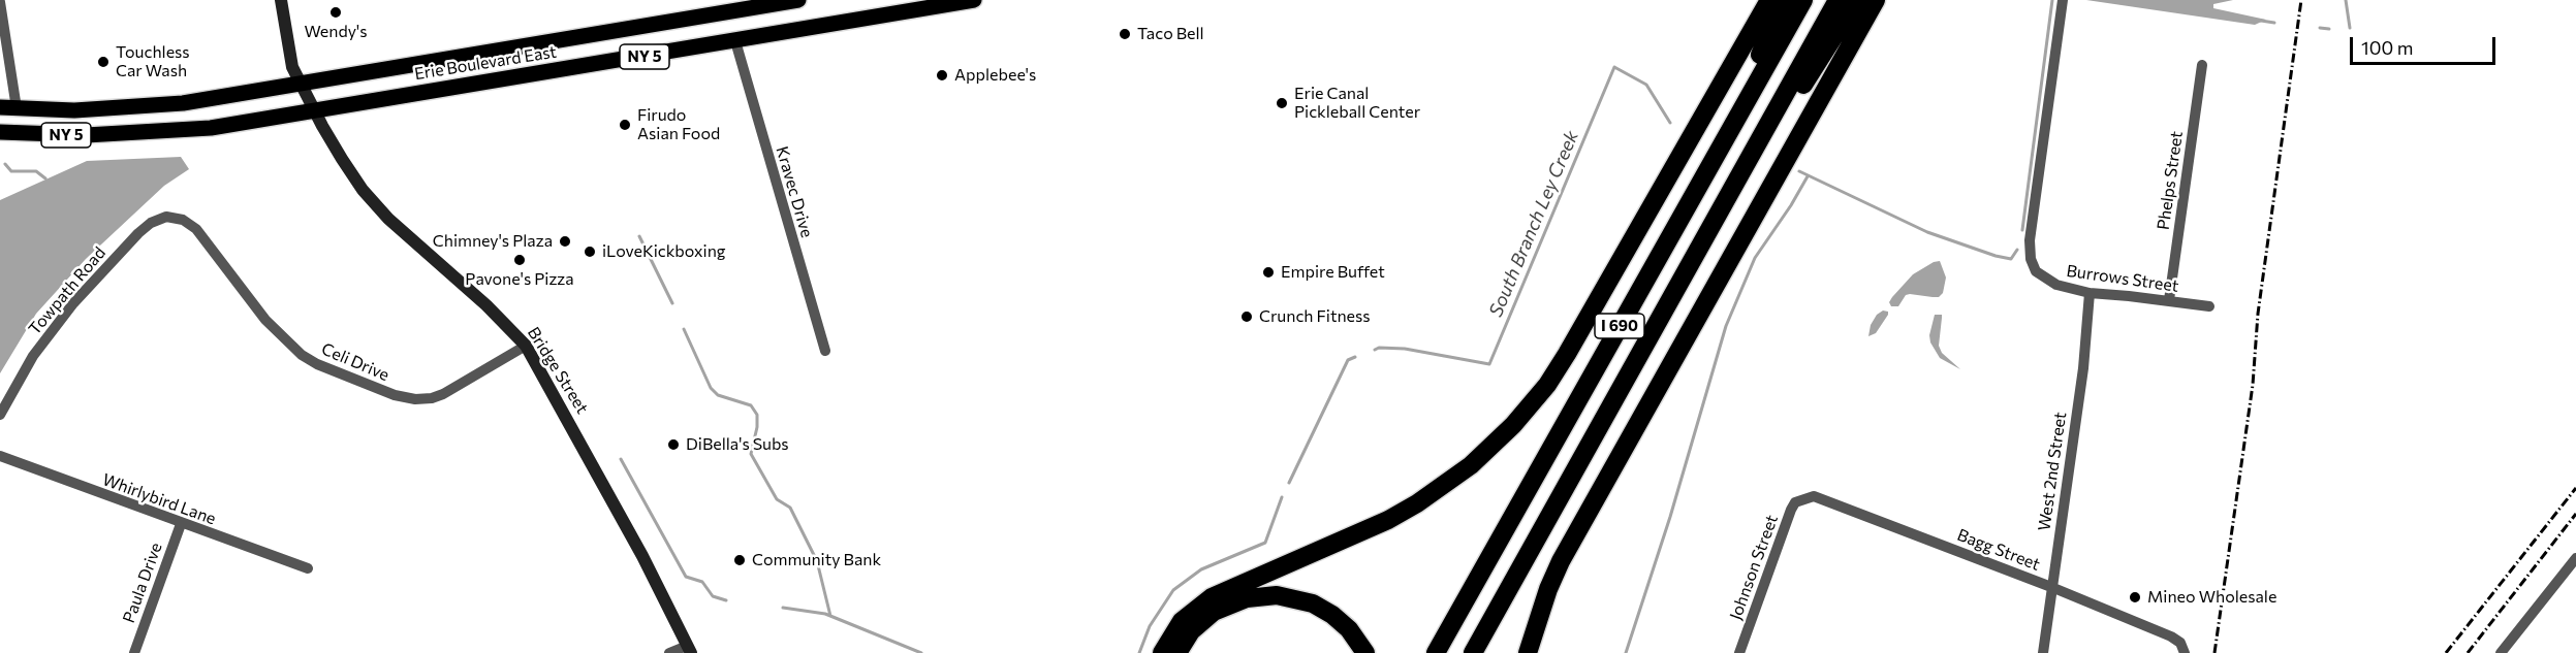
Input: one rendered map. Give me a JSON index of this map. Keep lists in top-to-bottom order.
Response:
{
  "streets": {
    "highway": ["I 690"],
    "main road": ["NY 5", "Erie Boulevard East", "Bridge Street"],
    "street": [
      "Phelps Street",
      "Kravec Drive",
      "Burrows Street",
      "Towpath Road",
      "Celi Drive",
      "West 2nd Street",
      "Whirlybird Lane",
      "Bagg Street",
      "Johnson Street",
      "Paula Drive"
    ]
  },
  "crossings": [
    ["Erie Boulevard East", "Kravec Drive"],
    ["Erie Boulevard East", "Bridge Street"],
    ["Phelps Street", "Burrows Street"],
    ["Burrows Street", "West 2nd Street"],
    ["Towpath Road", "Celi Drive"],
    ["Celi Drive", "Bridge Street"],
    ["West 2nd Street", "Bagg Street"],
    ["Whirlybird Lane", "Paula Drive"],
    ["Bagg Street", "Johnson Street"]
  ],
  "water": ["South Branch Ley Creek"],
  "places": [
    "Wendy's",
    "Taco Bell",
    "Touchless Car Wash",
    "Applebee's",
    "Erie Canal Pickleball Center",
    "Firudo Asian Food",
    "Chimney's Plaza",
    "iLoveKickboxing",
    "Pavone's Pizza",
    "Empire Buffet",
    "Crunch Fitness",
    "DiBella's Subs",
    "Community Bank",
    "Mineo Wholesale"
  ],
  "scale_bar": "100 m"
}
